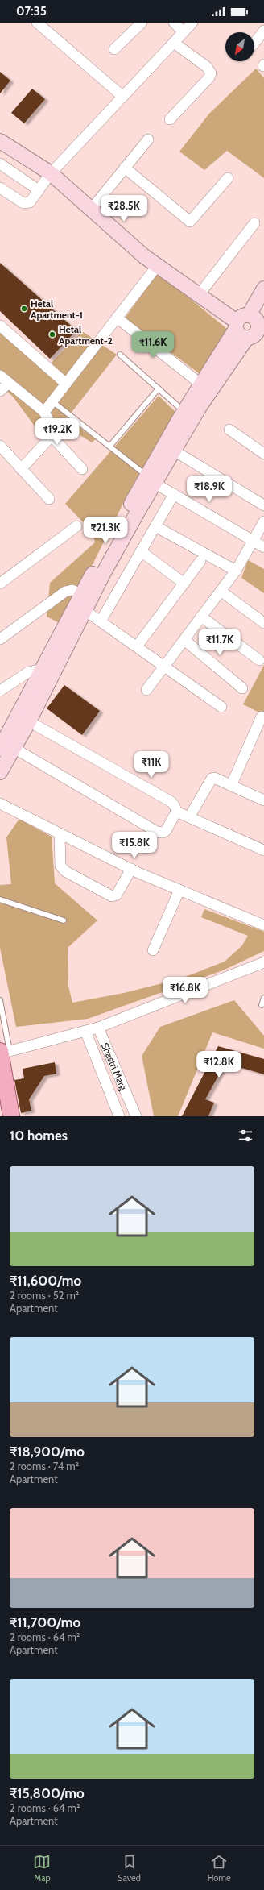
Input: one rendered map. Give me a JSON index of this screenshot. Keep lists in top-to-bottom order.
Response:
{
  "streets": {
    "street": ["Shastri Marg"]
  },
  "places": ["Hetal Apartment-1", "Hetal Apartment-2"],
  "north": "bottom left",
  "page": {
    "status": "07:35",
    "price": [
      "₹28.5K",
      "₹11.6K",
      "₹19.2K",
      "₹18.9K",
      "₹21.3K",
      "₹11.7K",
      "₹11K",
      "₹15.8K",
      "₹16.8K",
      "₹12.8K"
    ],
    "heading": "10 homes",
    "list": [
      {
        "name": "₹11,600/mo",
        "note": "2 rooms · 52 m² · Apartment"
      },
      {
        "name": "₹18,900/mo",
        "note": "2 rooms · 74 m² · Apartment"
      },
      {
        "name": "₹11,700/mo",
        "note": "2 rooms · 64 m² · Apartment"
      },
      {
        "name": "₹15,800/mo",
        "note": "2 rooms · 64 m² · Apartment"
      }
    ],
    "tabs": ["Map", "Saved", "Home"]
  }
}
